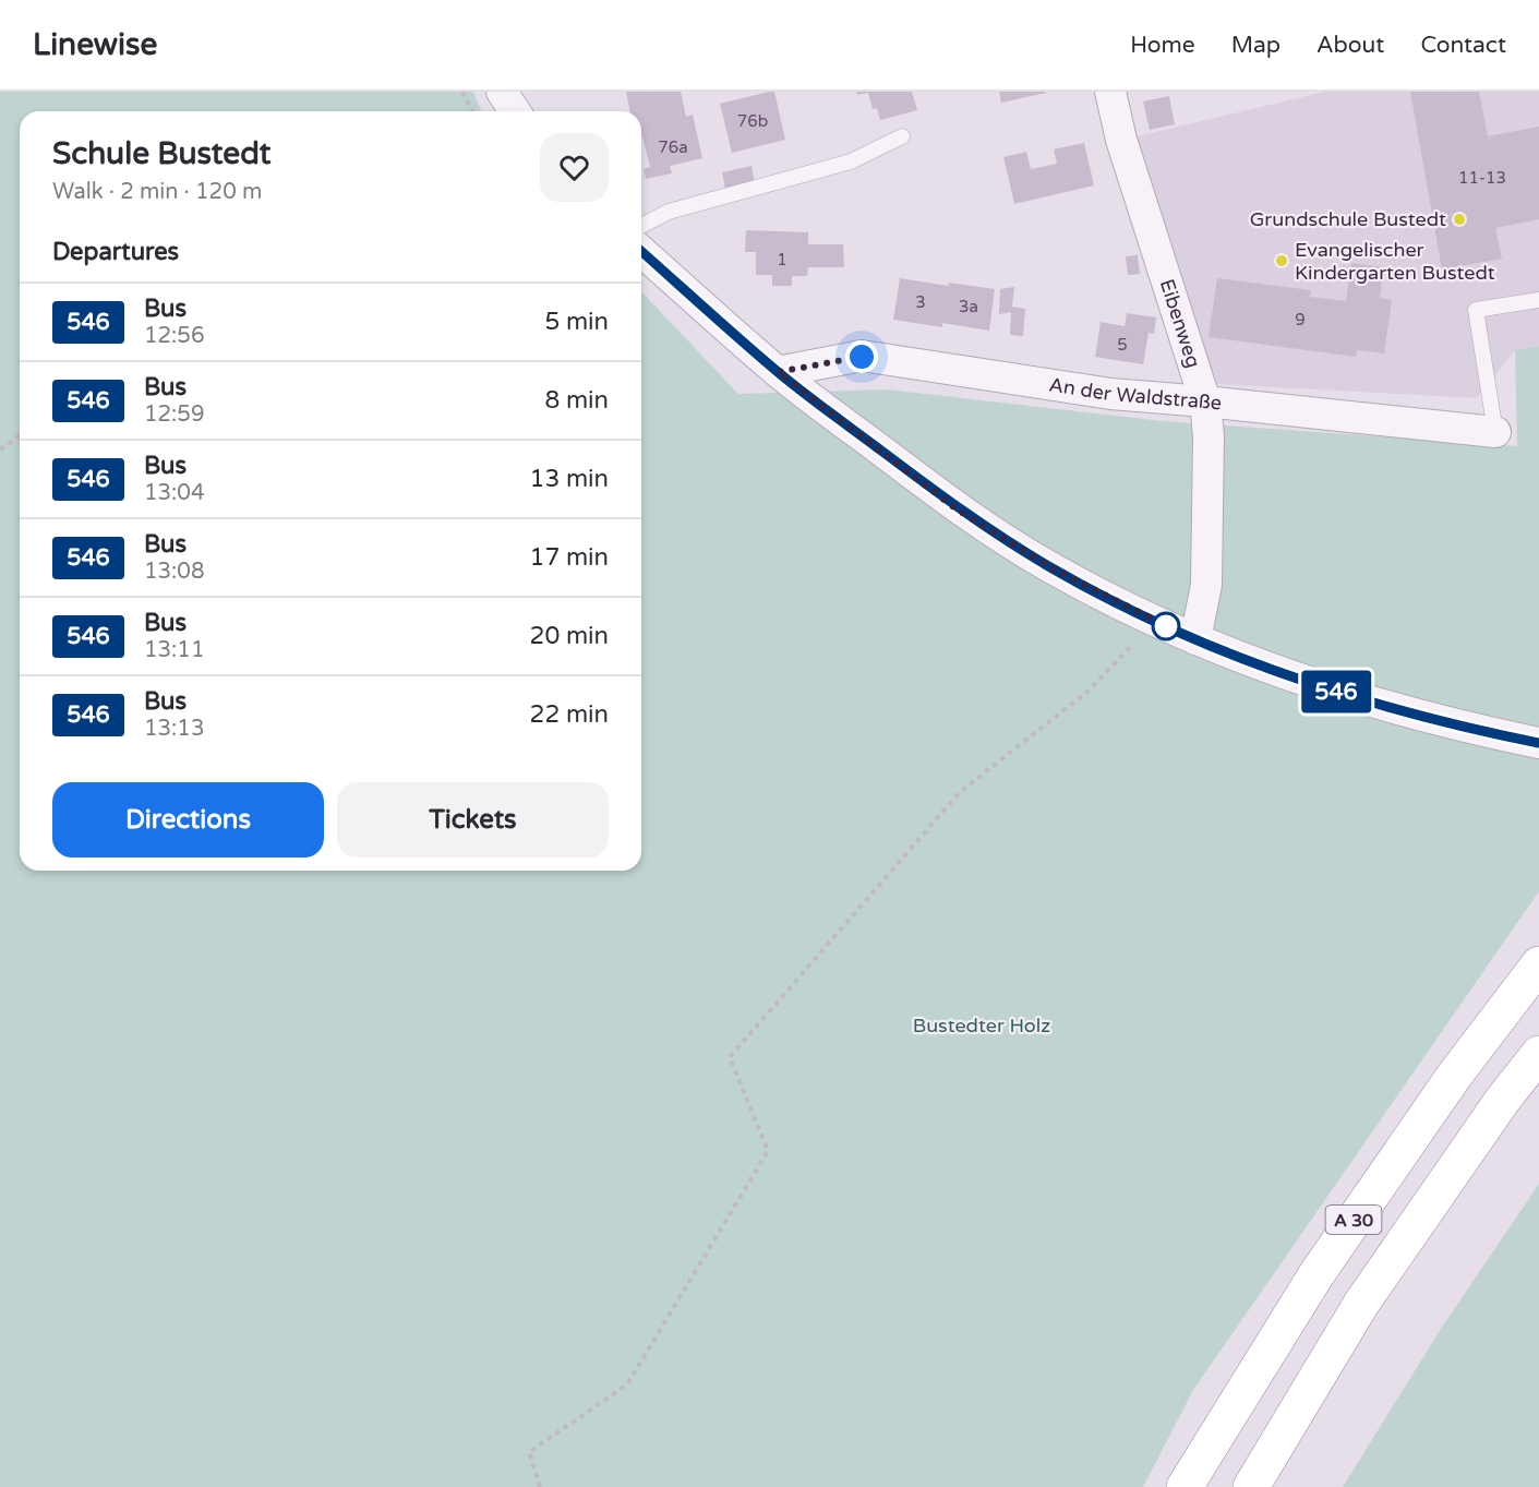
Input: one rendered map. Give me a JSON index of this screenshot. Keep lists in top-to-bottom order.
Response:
{
  "streets": {
    "highway": ["A 30"],
    "street": ["Eibenweg", "An der Waldstraße"]
  },
  "crossings": [
    ["Eibenweg", "An der Waldstraße"]
  ],
  "parks": ["Bustedter Holz"],
  "places": ["Grundschule Bustedt", "Evangelischer Kindergarten Bustedt"],
  "lines": ["bus line 546"],
  "house_numbers": [
    "76b",
    "76a",
    "11-13",
    "1",
    "3",
    "3a",
    "9",
    "5"
  ],
  "page": {
    "header": "Linewise",
    "nav": [
      "Home",
      "Map",
      "About",
      "Contact"
    ],
    "on_map": "546",
    "heading": [
      ["Schule Bustedt", "Walk · 2 min · 120 m"],
      "Departures"
    ],
    "list": [
      {
        "mark": "546",
        "name": "Bus",
        "note": "12:56",
        "value": "5 min"
      },
      {
        "mark": "546",
        "name": "Bus",
        "note": "12:59",
        "value": "8 min"
      },
      {
        "mark": "546",
        "name": "Bus",
        "note": "13:04",
        "value": "13 min"
      },
      {
        "mark": "546",
        "name": "Bus",
        "note": "13:08",
        "value": "17 min"
      },
      {
        "mark": "546",
        "name": "Bus",
        "note": "13:11",
        "value": "20 min"
      },
      {
        "mark": "546",
        "name": "Bus",
        "note": "13:13",
        "value": "22 min"
      }
    ],
    "buttons": ["Directions", "Tickets"]
  }
}
